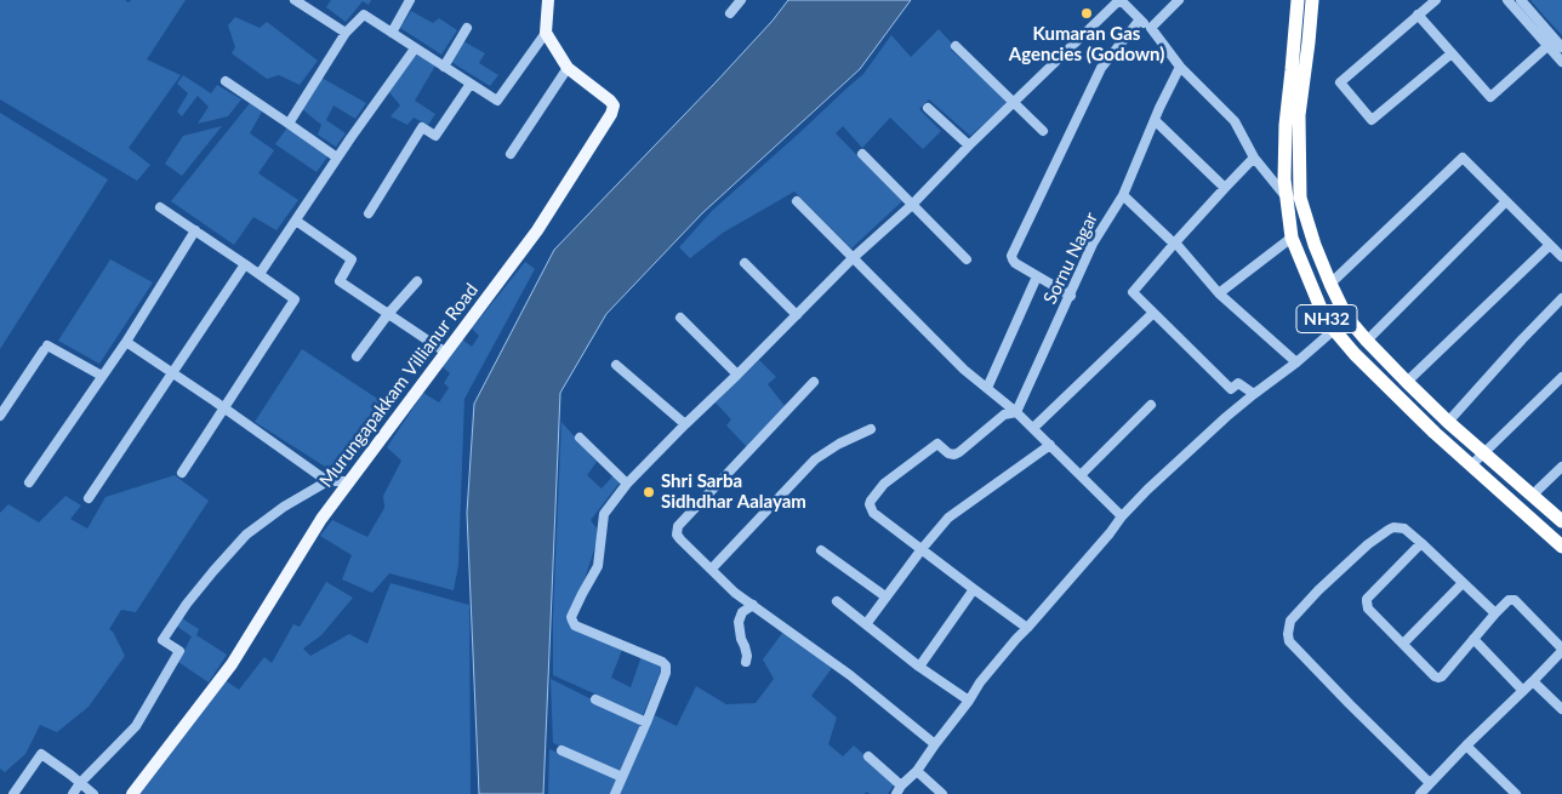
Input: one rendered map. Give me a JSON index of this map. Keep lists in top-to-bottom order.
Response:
{
  "streets": {
    "highway": ["NH32"],
    "main road": ["Murungapakkam Villianur Road"],
    "street": ["Sornu Nagar"]
  },
  "places": ["Kumaran Gas Agencies (Godown)", "Shri Sarba Sidhdhar Aalayam"]
}
